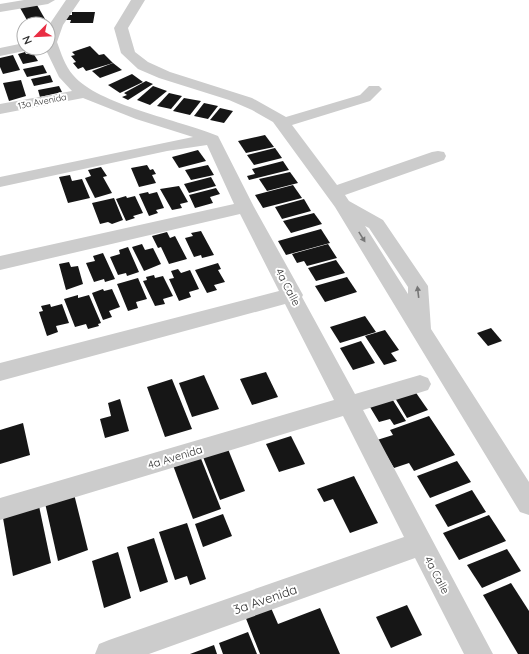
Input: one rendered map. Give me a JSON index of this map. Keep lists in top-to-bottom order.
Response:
{
  "streets": {
    "street": [
      "13a Avenida",
      "4a Calle",
      "4a Avenida",
      "3a Avenida"
    ]
  },
  "crossings": [
    ["4a Calle", "4a Avenida"],
    ["4a Calle", "3a Avenida"]
  ],
  "north": "bottom left"
}
